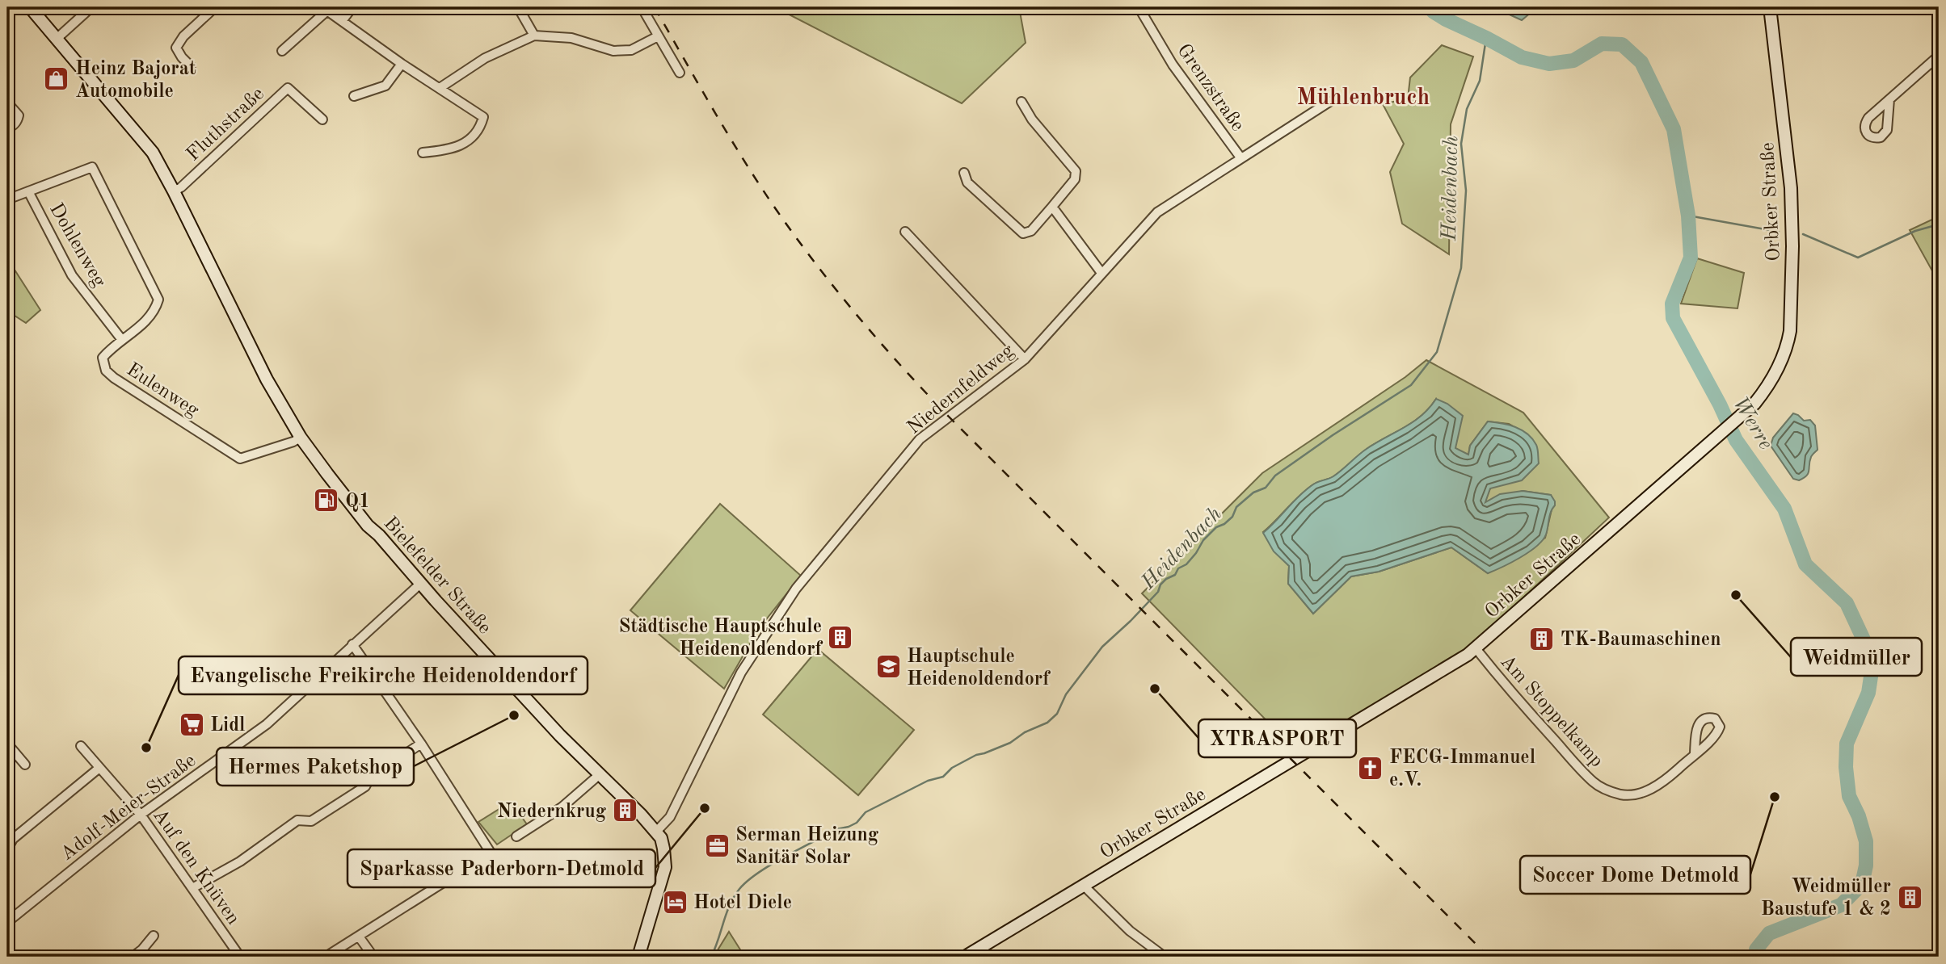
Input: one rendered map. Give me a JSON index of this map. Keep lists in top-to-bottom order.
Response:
{
  "streets": {
    "street": [
      "Grenzstraße",
      "Fluthstraße",
      "Orbker Straße",
      "Dohlenweg",
      "Niedernfeldweg",
      "Eulenweg",
      "Bielefelder Straße",
      "Am Stoppelkamp",
      "Adolf-Meier-Straße",
      "Auf den Knüven"
    ]
  },
  "crossings": [
    ["Grenzstraße", "Niedernfeldweg"],
    ["Fluthstraße", "Bielefelder Straße"],
    ["Orbker Straße", "Am Stoppelkamp"],
    ["Dohlenweg", "Eulenweg"],
    ["Niedernfeldweg", "Bielefelder Straße"],
    ["Eulenweg", "Bielefelder Straße"],
    ["Bielefelder Straße", "Adolf-Meier-Straße"],
    ["Adolf-Meier-Straße", "Auf den Knüven"]
  ],
  "districts": ["Mühlenbruch"],
  "water": ["Heidenbach", "Werre"],
  "places": {
    "shop": ["Heinz Bajorat Automobile"],
    "fuel station": ["Q1"],
    "other": [
      "Weidmüller",
      "XTRASPORT",
      "Hermes Paketshop",
      "Evangelische Freikirche Heidenoldendorf",
      "Soccer Dome Detmold",
      "Sparkasse Paderborn-Detmold"
    ],
    "building": [
      "Städtische Hauptschule Heidenoldendorf",
      "TK-Baumaschinen",
      "Niedernkrug",
      "Weidmüller Baustufe 1 & 2"
    ],
    "school or university": ["Hauptschule Heidenoldendorf"],
    "supermarket": ["Lidl"],
    "church": ["FECG-Immanuel e.V."],
    "office": ["Serman Heizung Sanitär Solar"],
    "hotel": ["Hotel Diele"]
  }
}
